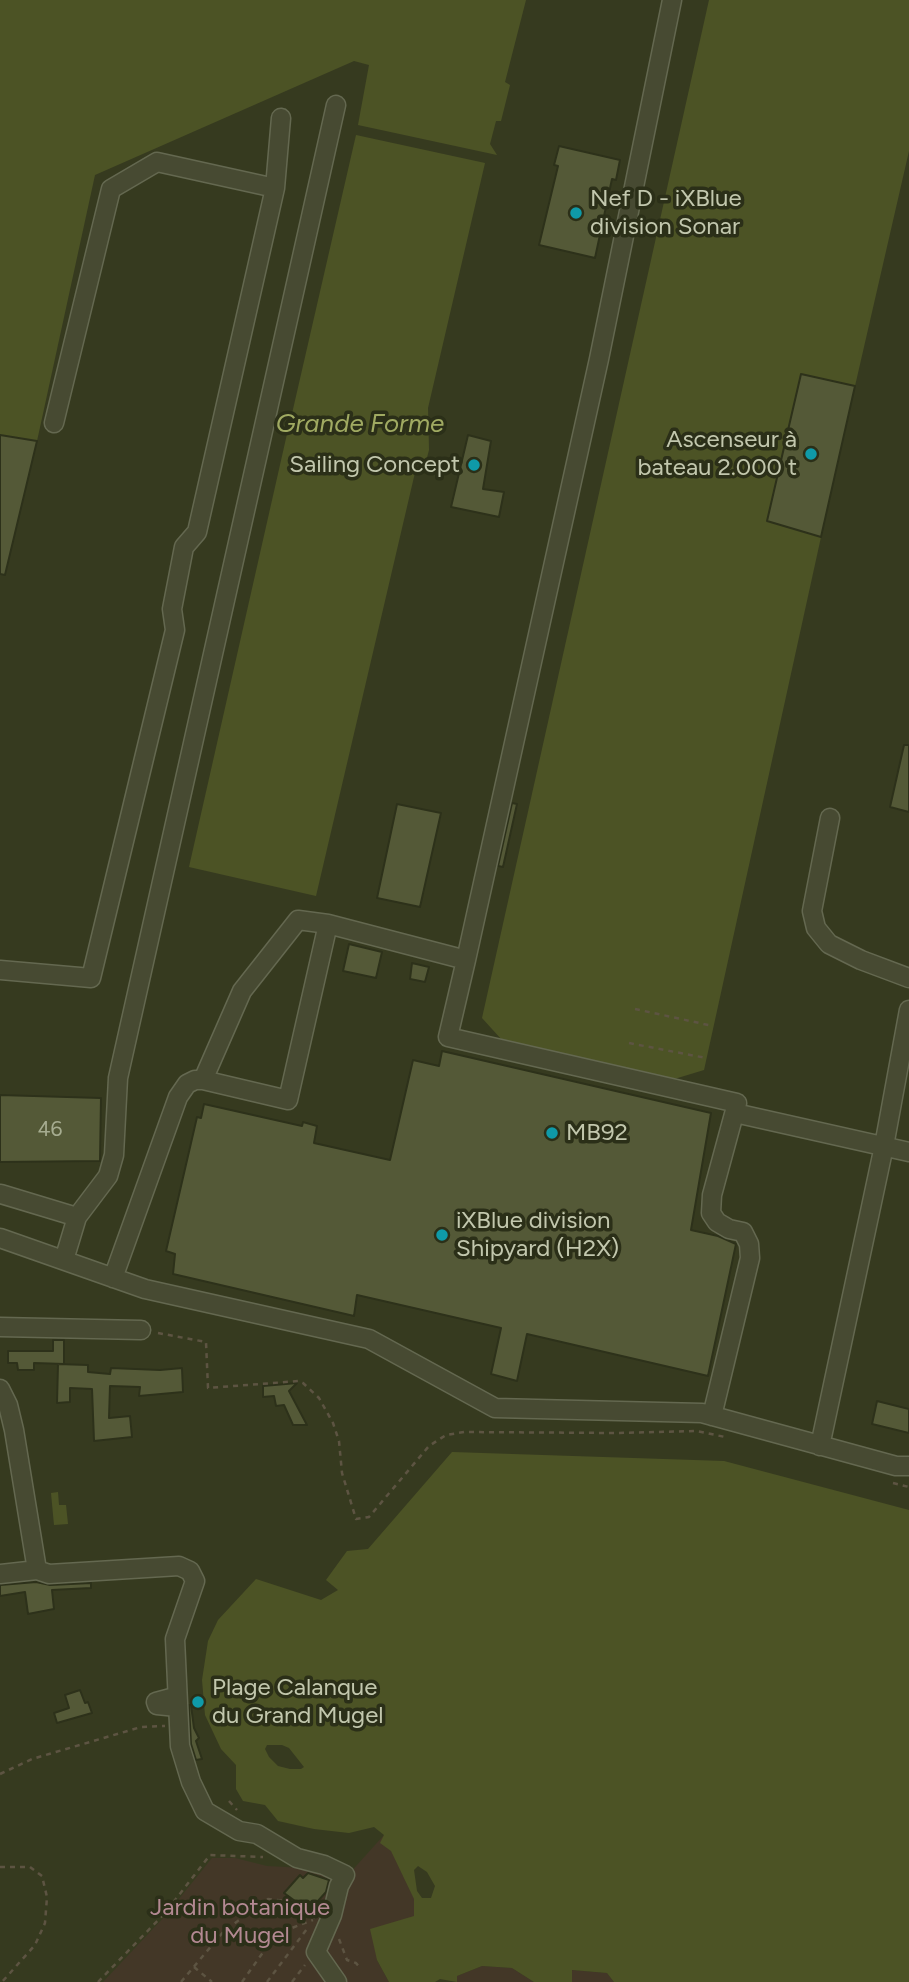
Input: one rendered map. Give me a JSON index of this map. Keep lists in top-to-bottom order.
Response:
{
  "water": ["Grande Forme"],
  "parks": ["Jardin botanique du Mugel"],
  "places": [
    "Nef D - iXBlue division Sonar",
    "Ascenseur à bateau 2.000 t",
    "Sailing Concept",
    "MB92",
    "iXBlue division Shipyard (H2X)",
    "Plage Calanque du Grand Mugel"
  ],
  "house_numbers": ["46"]
}
